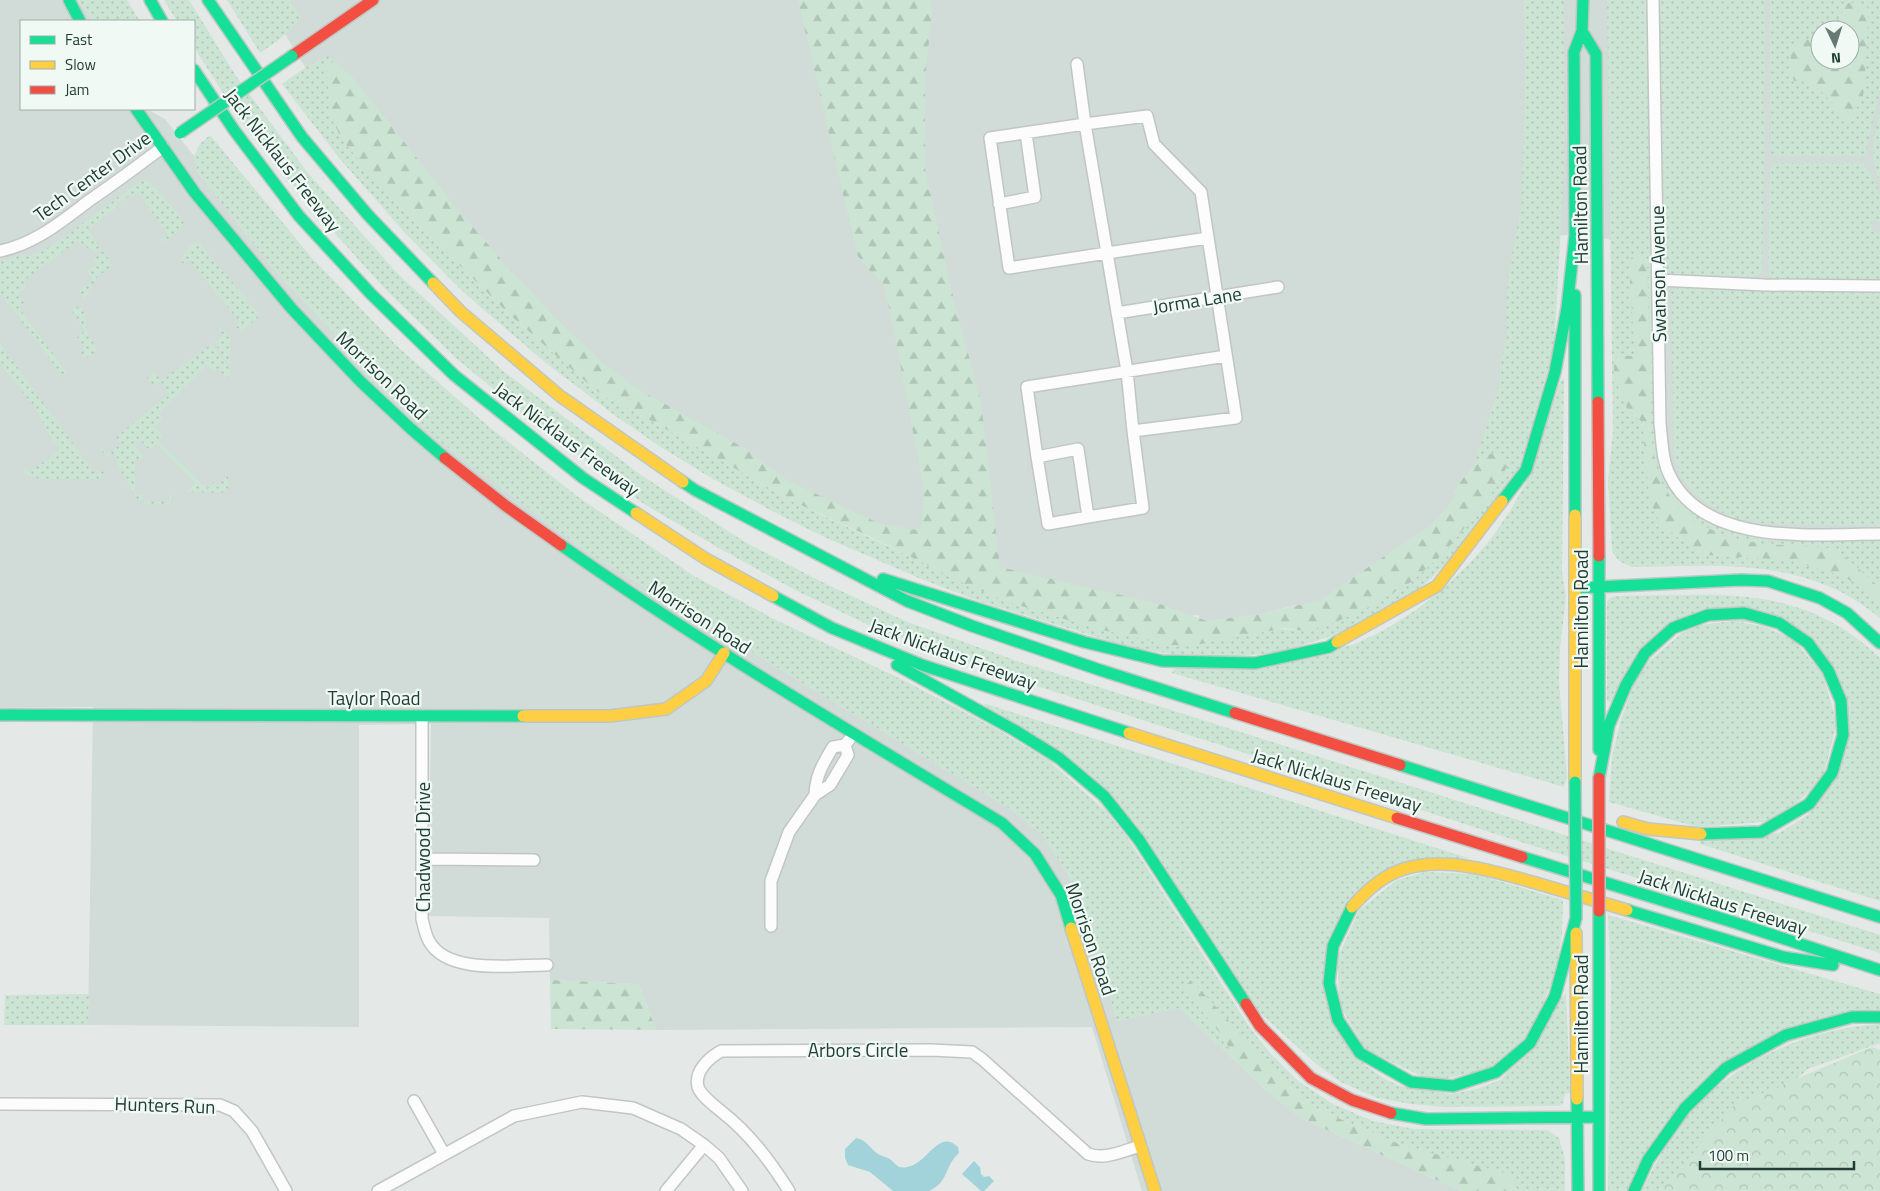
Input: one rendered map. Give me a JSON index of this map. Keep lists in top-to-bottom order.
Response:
{
  "streets": {
    "main road": [
      "Jack Nicklaus Freeway",
      "Tech Center Drive",
      "Hamilton Road",
      "Morrison Road",
      "Taylor Road"
    ],
    "street": [
      "Swanson Avenue",
      "Jorma Lane",
      "Chadwood Drive",
      "Arbors Circle",
      "Hunters Run"
    ]
  },
  "crossings": [
    ["Tech Center Drive", "Morrison Road"],
    ["Morrison Road", "Taylor Road"],
    ["Morrison Road", "Arbors Circle"],
    ["Taylor Road", "Chadwood Drive"]
  ],
  "legend": ["Fast", "Slow", "Jam"],
  "scale_bar": "100 m",
  "north": "bottom"
}
